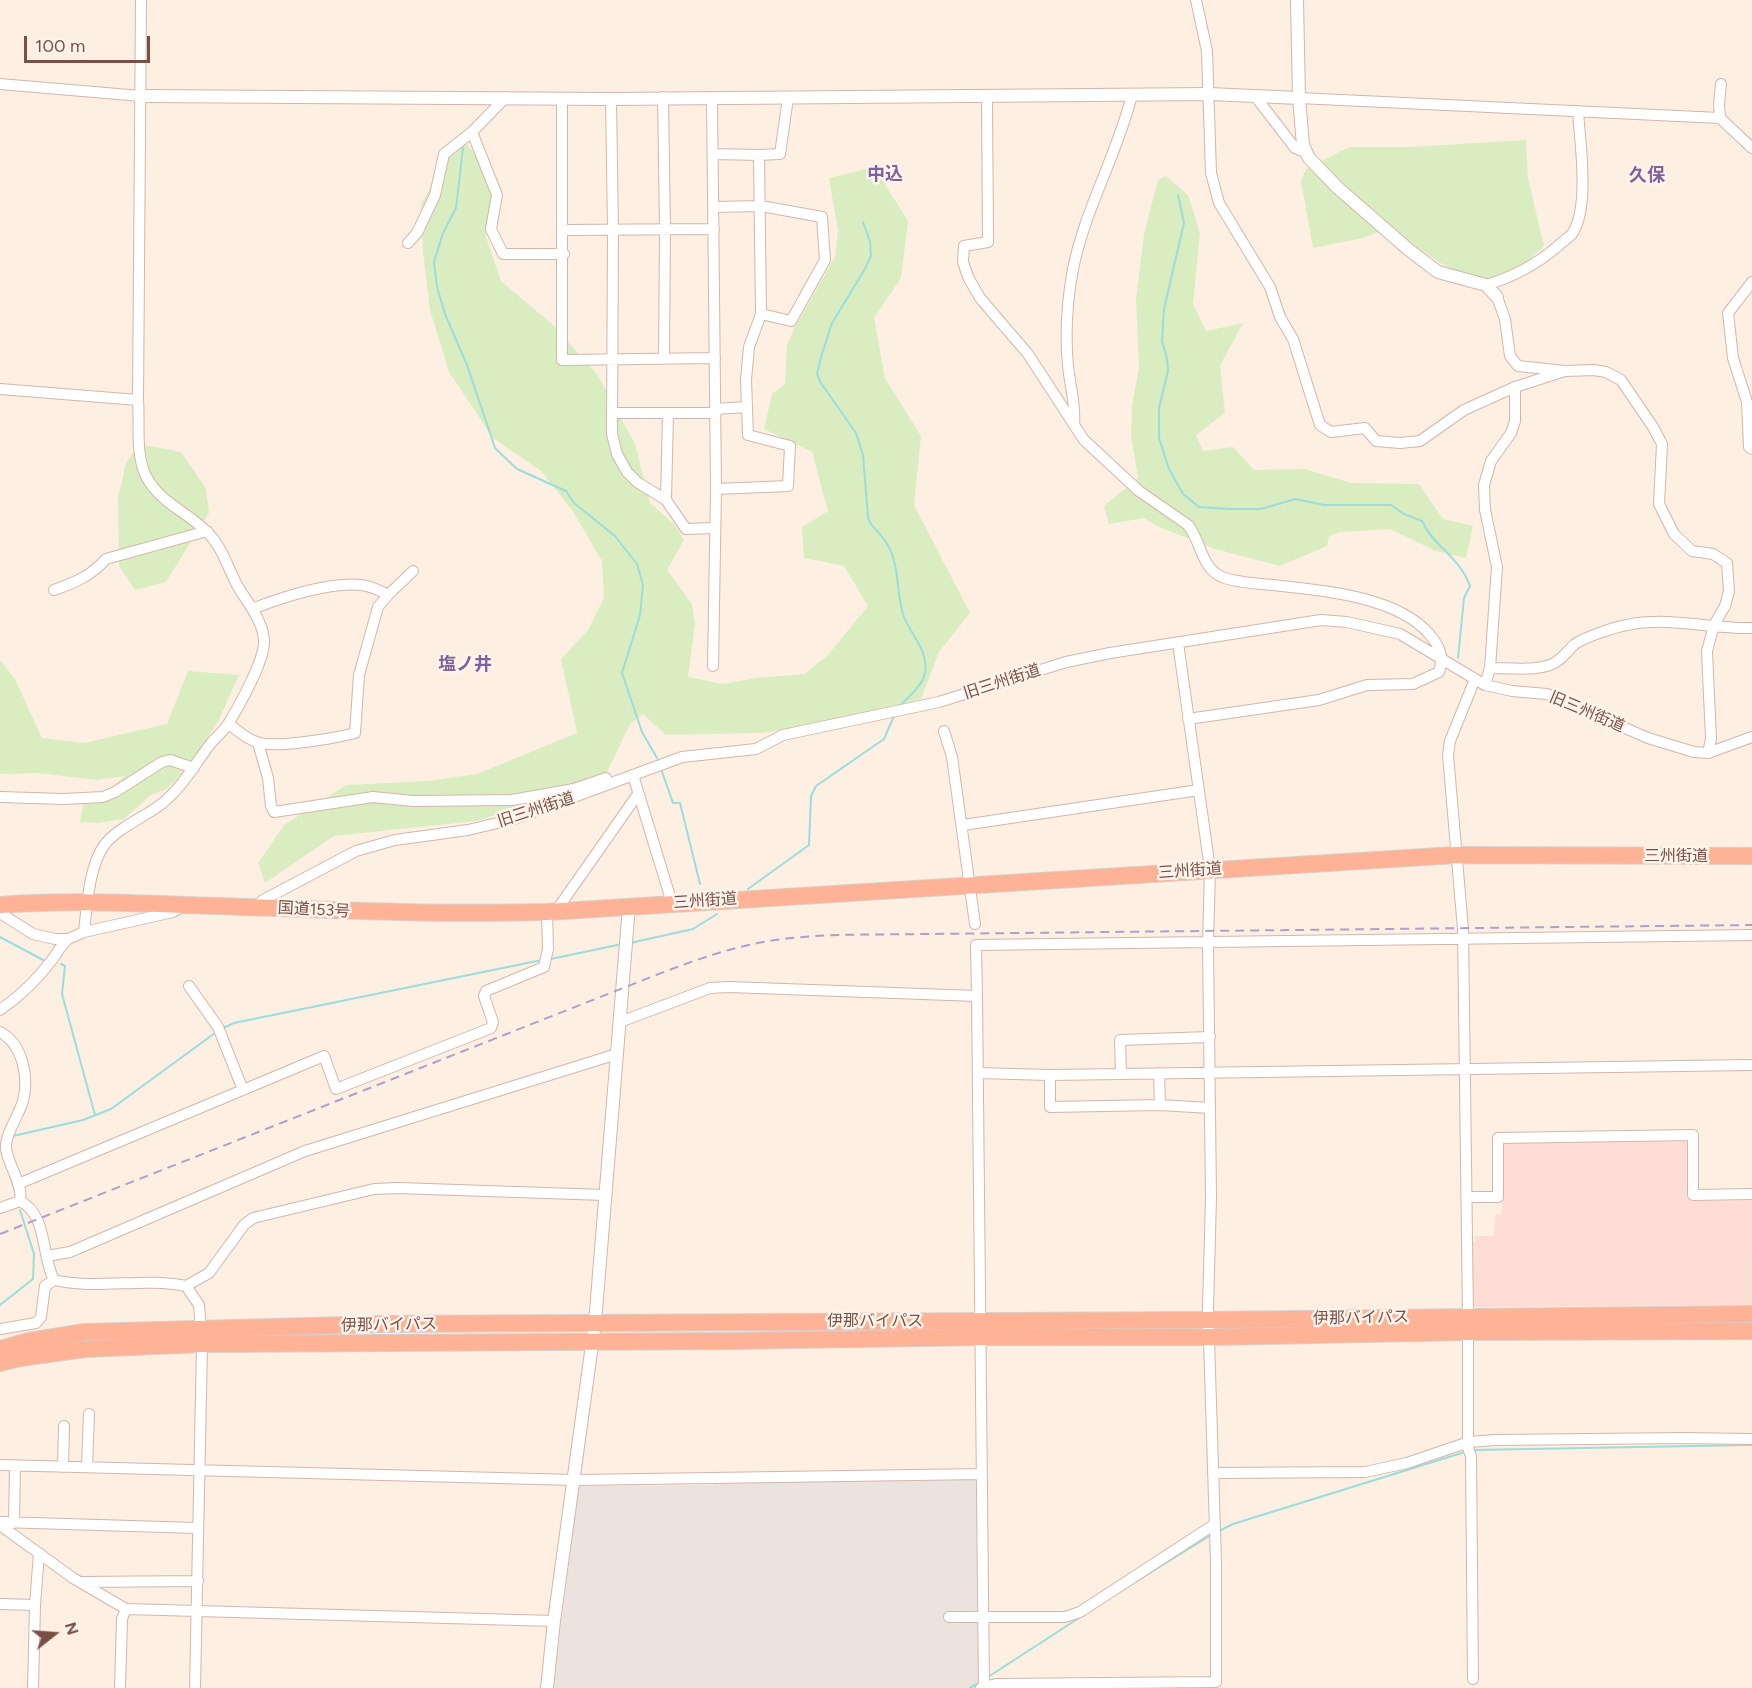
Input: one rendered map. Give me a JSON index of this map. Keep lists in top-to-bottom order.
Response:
{
  "streets": {
    "highway": ["三州街道", "国道153号", "伊那バイパス"],
    "street": ["旧三州街道"]
  },
  "crossings": [
    ["旧三州街道", "国道153号"],
    ["三州街道", "国道153号"]
  ],
  "districts": ["中込", "久保", "塩ノ井"],
  "scale_bar": "100 m",
  "north": "right"
}
